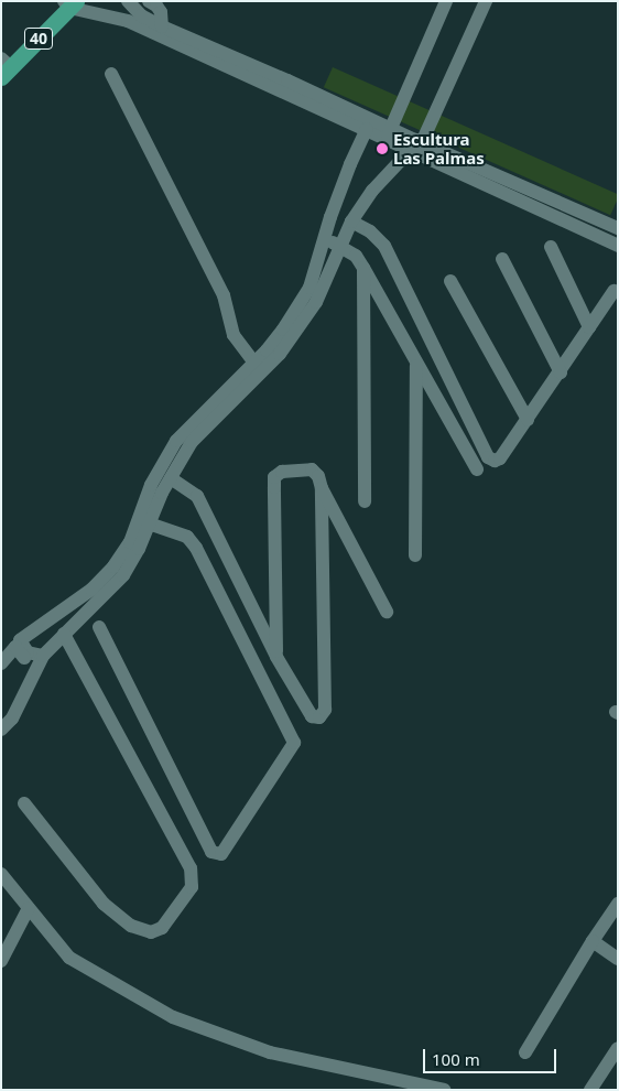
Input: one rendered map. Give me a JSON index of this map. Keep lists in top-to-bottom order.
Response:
{
  "streets": {
    "main road": ["40"]
  },
  "places": ["Escultura Las Palmas"],
  "scale_bar": "100 m"
}
